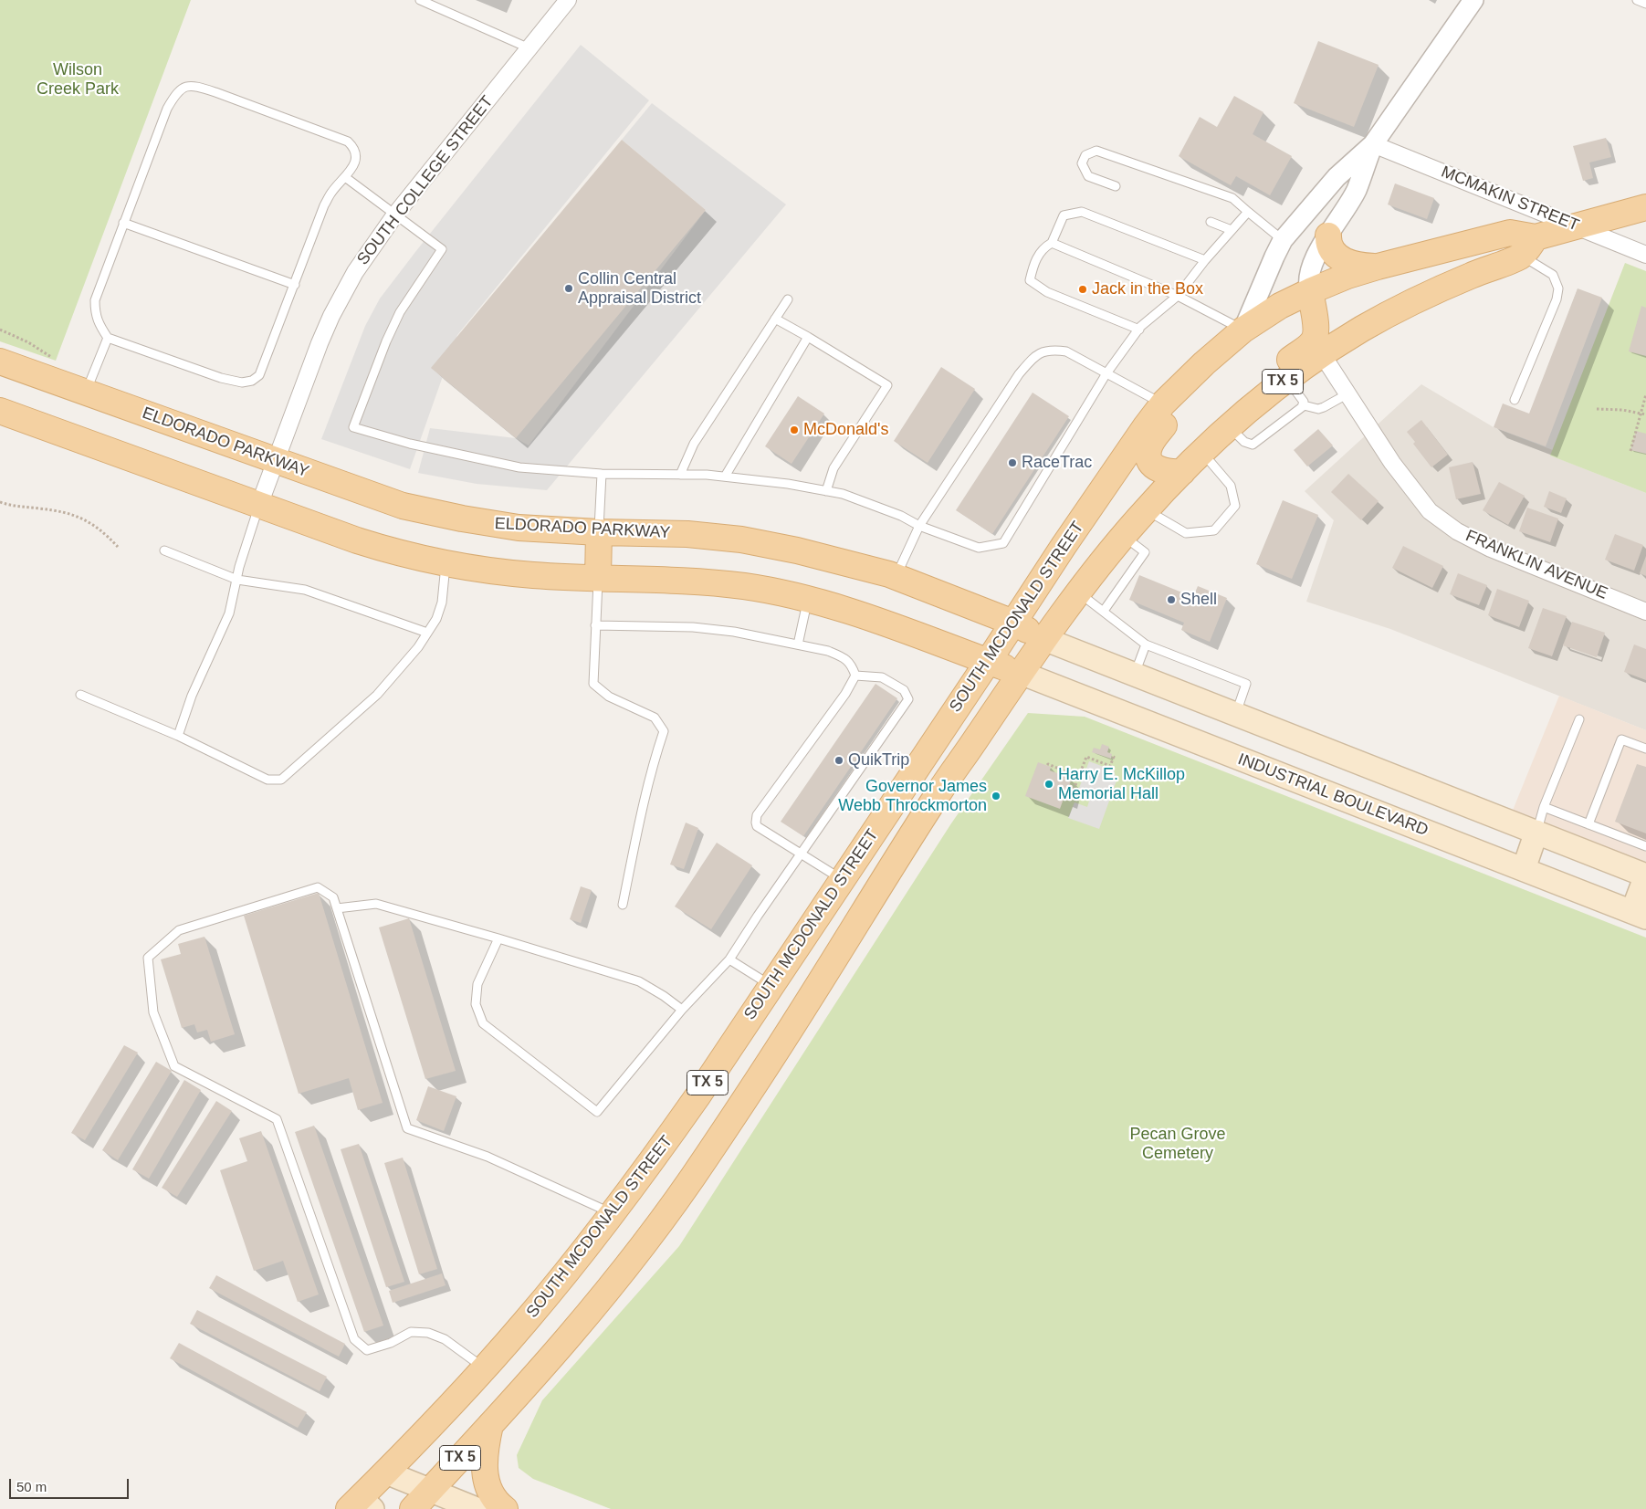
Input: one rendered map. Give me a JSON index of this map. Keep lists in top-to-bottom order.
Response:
{
  "streets": {
    "main road": [
      "TX 5",
      "ELDORADO PARKWAY",
      "SOUTH MCDONALD STREET",
      "INDUSTRIAL BOULEVARD"
    ],
    "street": ["SOUTH COLLEGE STREET", "MCMAKIN STREET", "FRANKLIN AVENUE"]
  },
  "crossings": [
    ["SOUTH COLLEGE STREET", "ELDORADO PARKWAY"],
    ["MCMAKIN STREET", "SOUTH MCDONALD STREET"],
    ["ELDORADO PARKWAY", "SOUTH MCDONALD STREET"],
    ["FRANKLIN AVENUE", "SOUTH MCDONALD STREET"],
    ["SOUTH MCDONALD STREET", "INDUSTRIAL BOULEVARD"]
  ],
  "parks": ["Wilson Creek Park", "Pecan Grove Cemetery"],
  "places": [
    "Collin Central Appraisal District",
    "Jack in the Box",
    "McDonald's",
    "RaceTrac",
    "Shell",
    "QuikTrip",
    "Harry E. McKillop Memorial Hall",
    "Governor James Webb Throckmorton"
  ],
  "scale_bar": "50 m"
}
